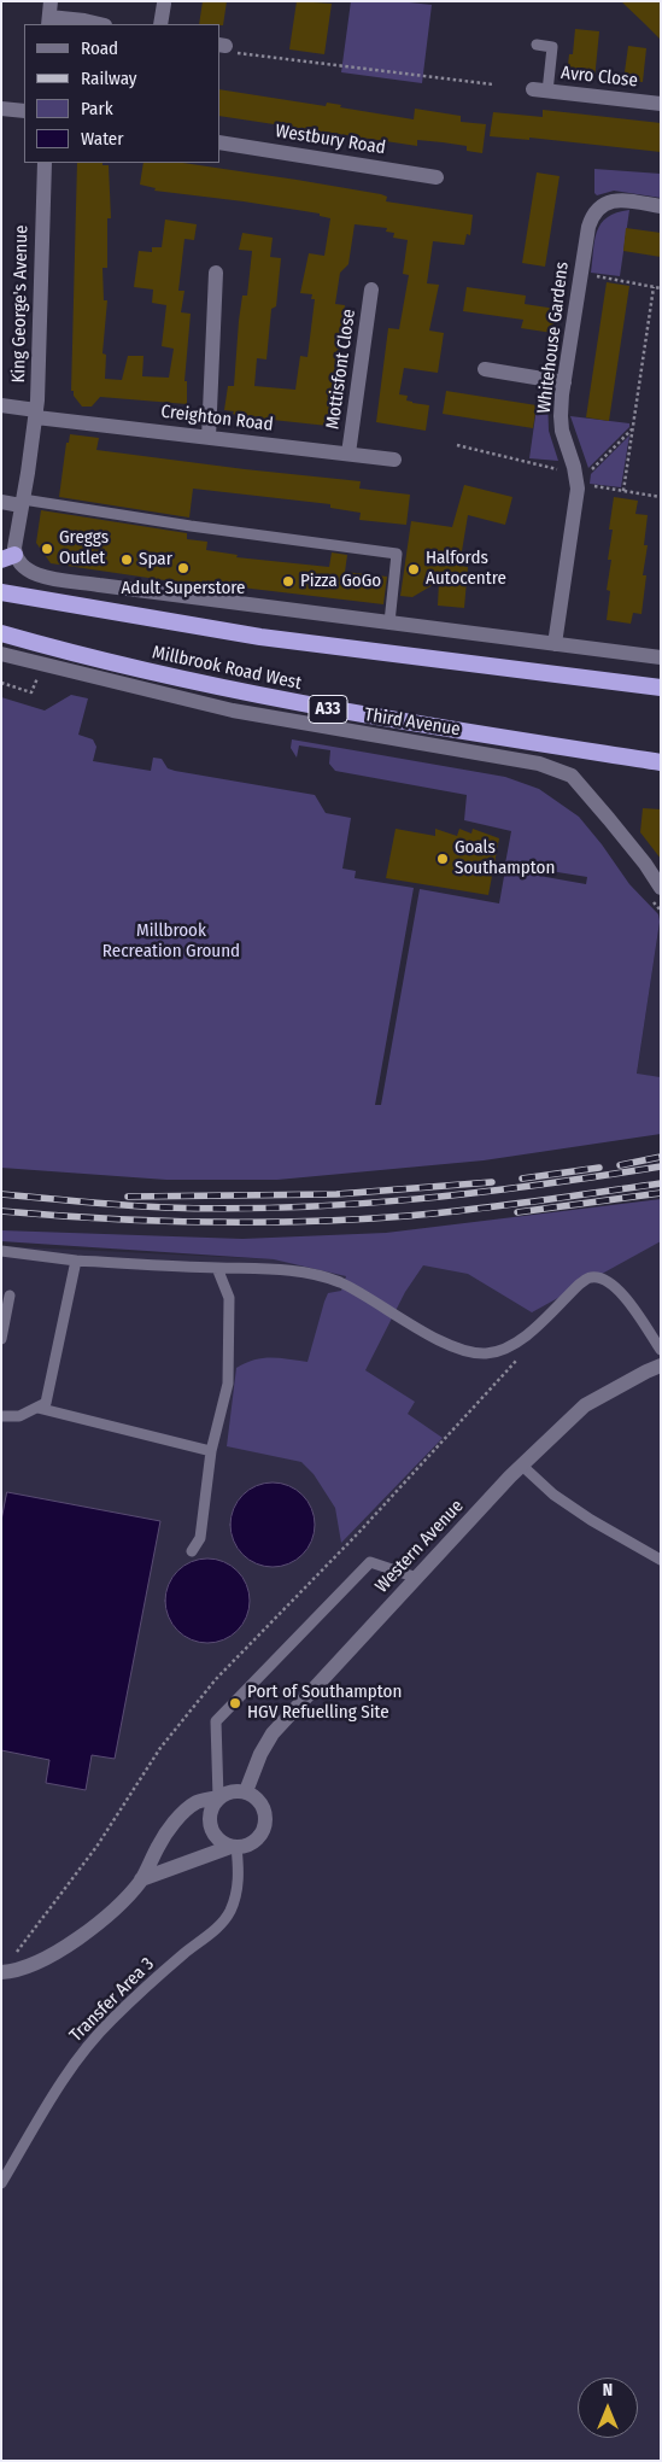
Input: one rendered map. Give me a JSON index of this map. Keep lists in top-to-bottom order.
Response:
{
  "streets": {
    "highway": ["Millbrook Road West", "A33"],
    "street": [
      "Avro Close",
      "Westbury Road",
      "King George's Avenue",
      "Whitehouse Gardens",
      "Mottisfont Close",
      "Creighton Road",
      "Third Avenue",
      "Western Avenue"
    ],
    "lane": ["Transfer Area 3"]
  },
  "crossings": [
    ["King George's Avenue", "Creighton Road"],
    ["Mottisfont Close", "Creighton Road"],
    ["Western Avenue", "Transfer Area 3"]
  ],
  "parks": ["Millbrook Recreation Ground"],
  "places": [
    "Greggs Outlet",
    "Spar",
    "Adult Superstore",
    "Halfords Autocentre",
    "Pizza GoGo",
    "Goals Southampton",
    "Port of Southampton HGV Refuelling Site"
  ],
  "legend": [
    "Road",
    "Railway",
    "Park",
    "Water"
  ],
  "north": "top"
}
